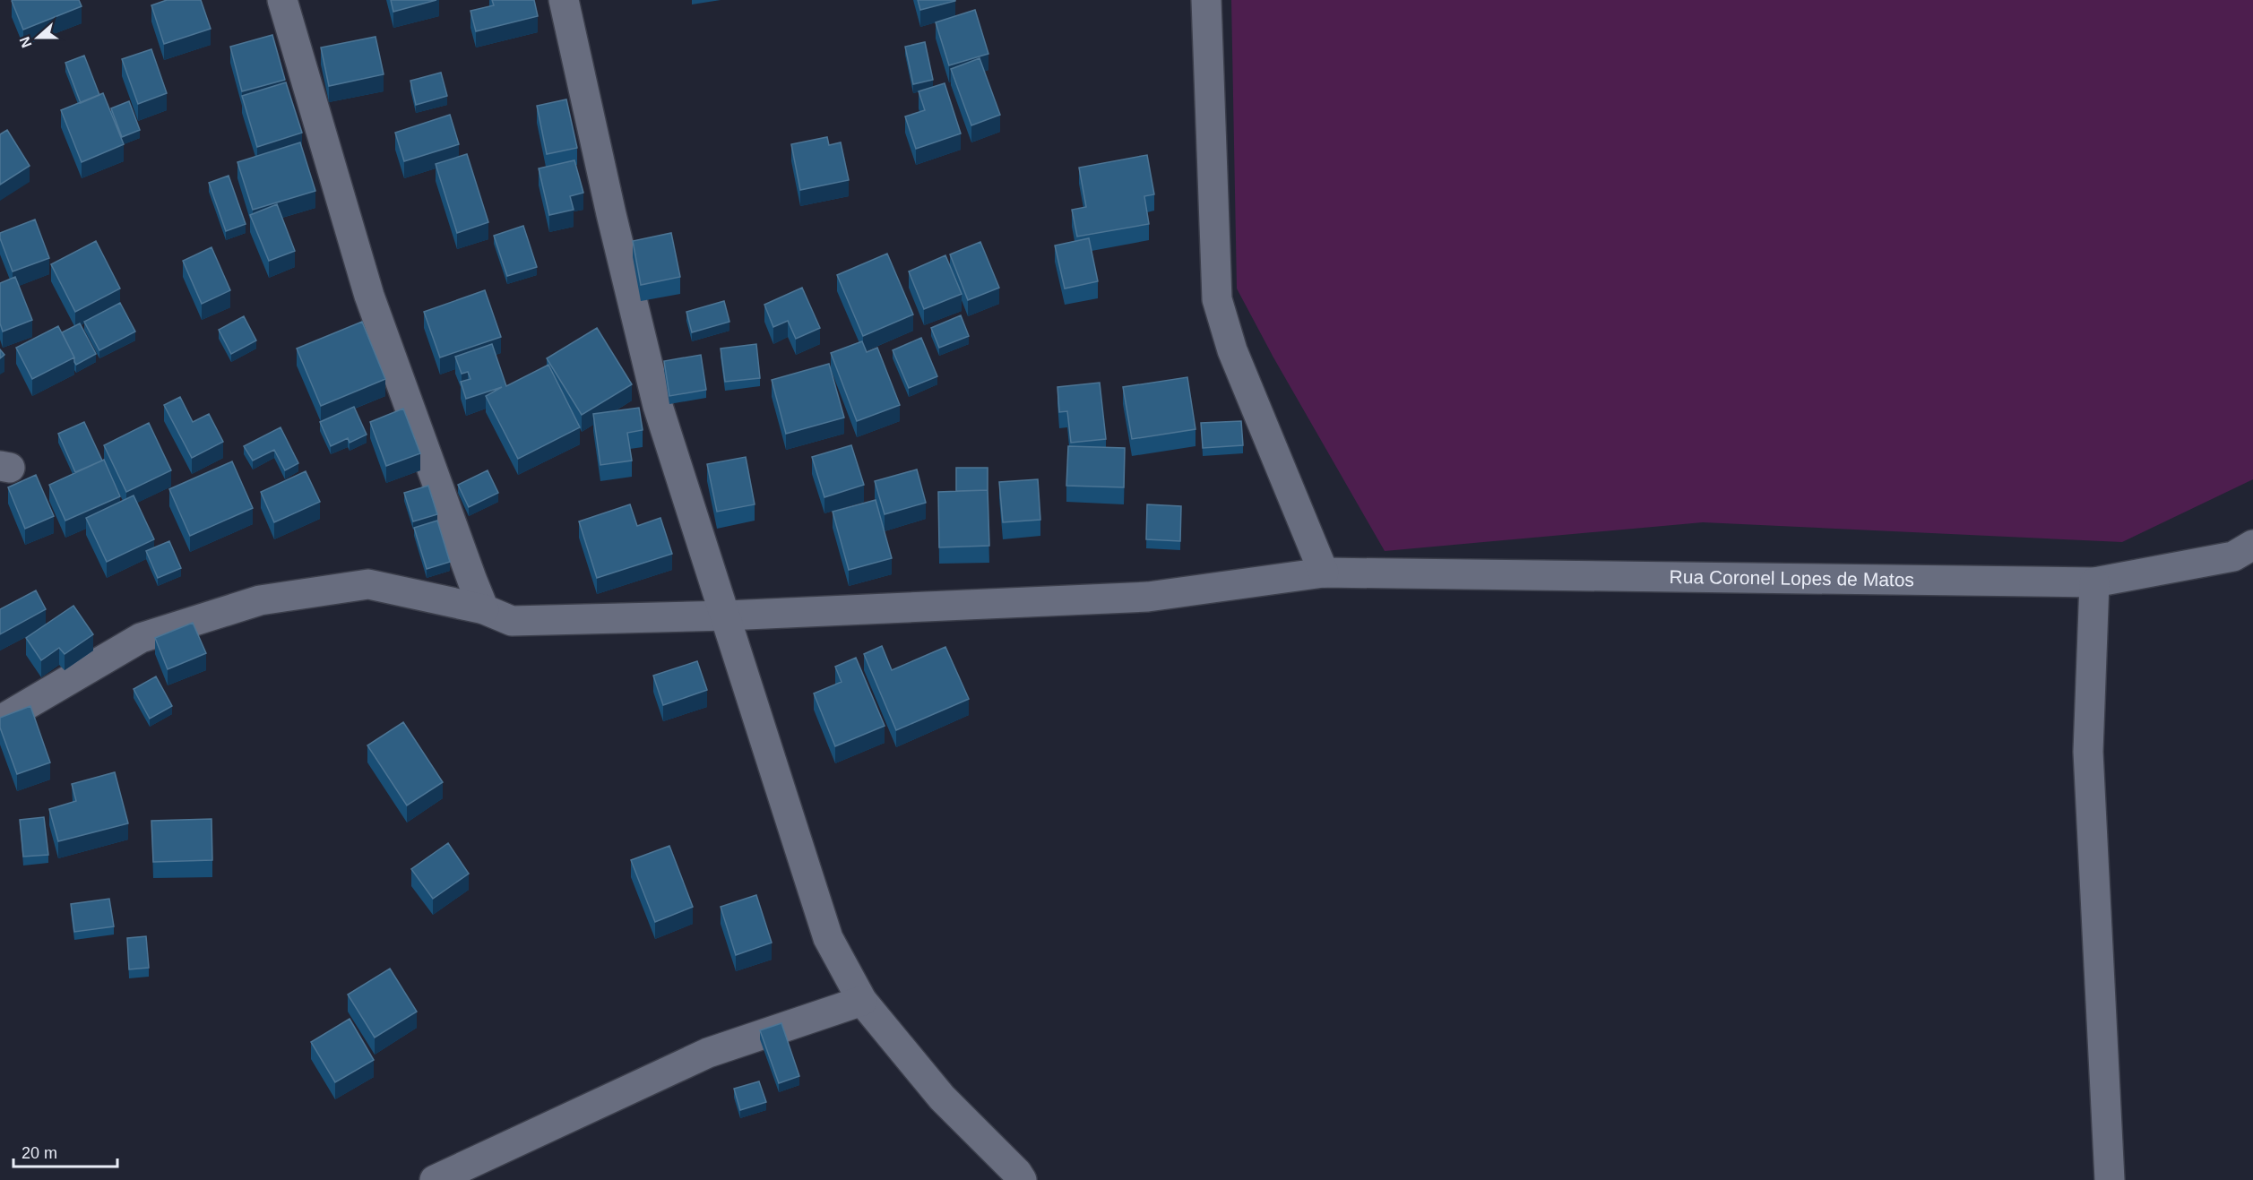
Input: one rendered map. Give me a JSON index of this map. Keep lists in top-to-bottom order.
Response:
{
  "streets": {
    "street": ["Rua Coronel Lopes de Matos"]
  },
  "scale_bar": "20 m",
  "north": "left"
}
